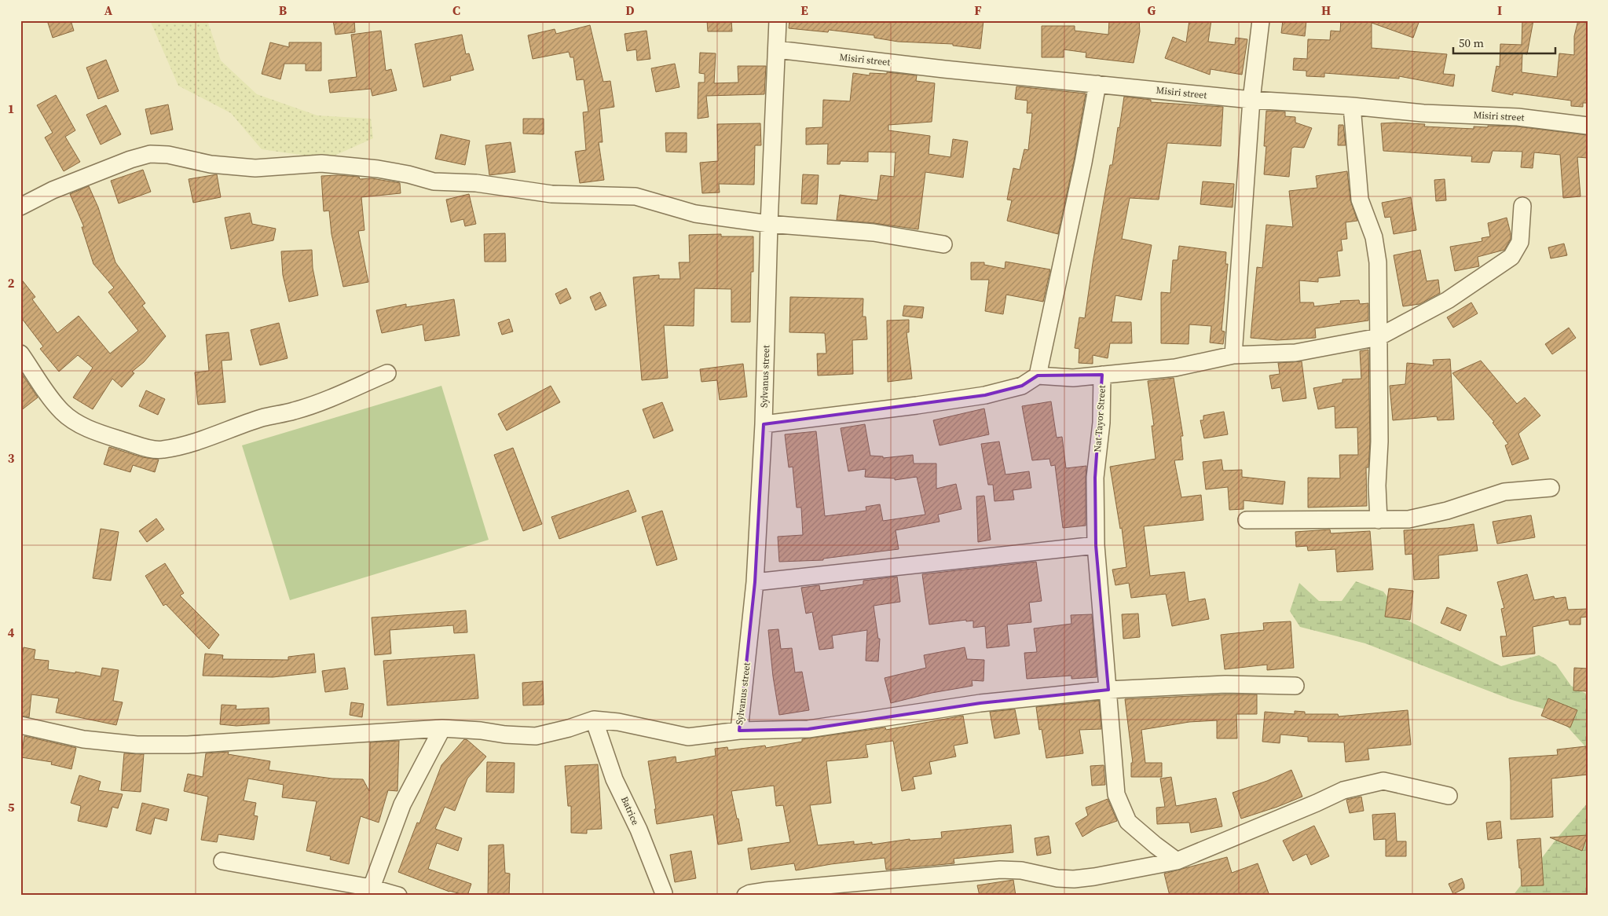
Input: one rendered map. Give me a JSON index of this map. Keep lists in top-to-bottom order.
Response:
{
  "streets": {
    "street": [
      "Misiri street",
      "Sylvanus street",
      "Nat Tayor Street",
      "Batrice"
    ]
  },
  "crossings": [
    ["Misiri street", "Sylvanus street"]
  ],
  "scale_bar": "50 m",
  "grid": {
    "columns": [
      "A",
      "B",
      "C",
      "D",
      "E",
      "F",
      "G",
      "H",
      "I"
    ],
    "rows": [
      "1",
      "2",
      "3",
      "4",
      "5"
    ]
  }
}
